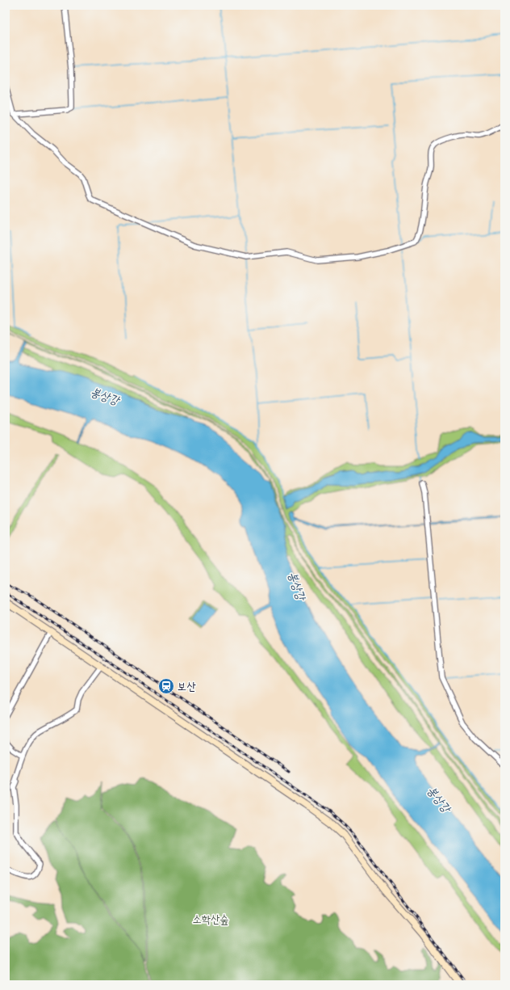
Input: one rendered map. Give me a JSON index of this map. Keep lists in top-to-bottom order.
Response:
{
  "water": ["봉상강"],
  "parks": ["소학산숲"],
  "places": {
    "station": ["보산"]
  }
}
